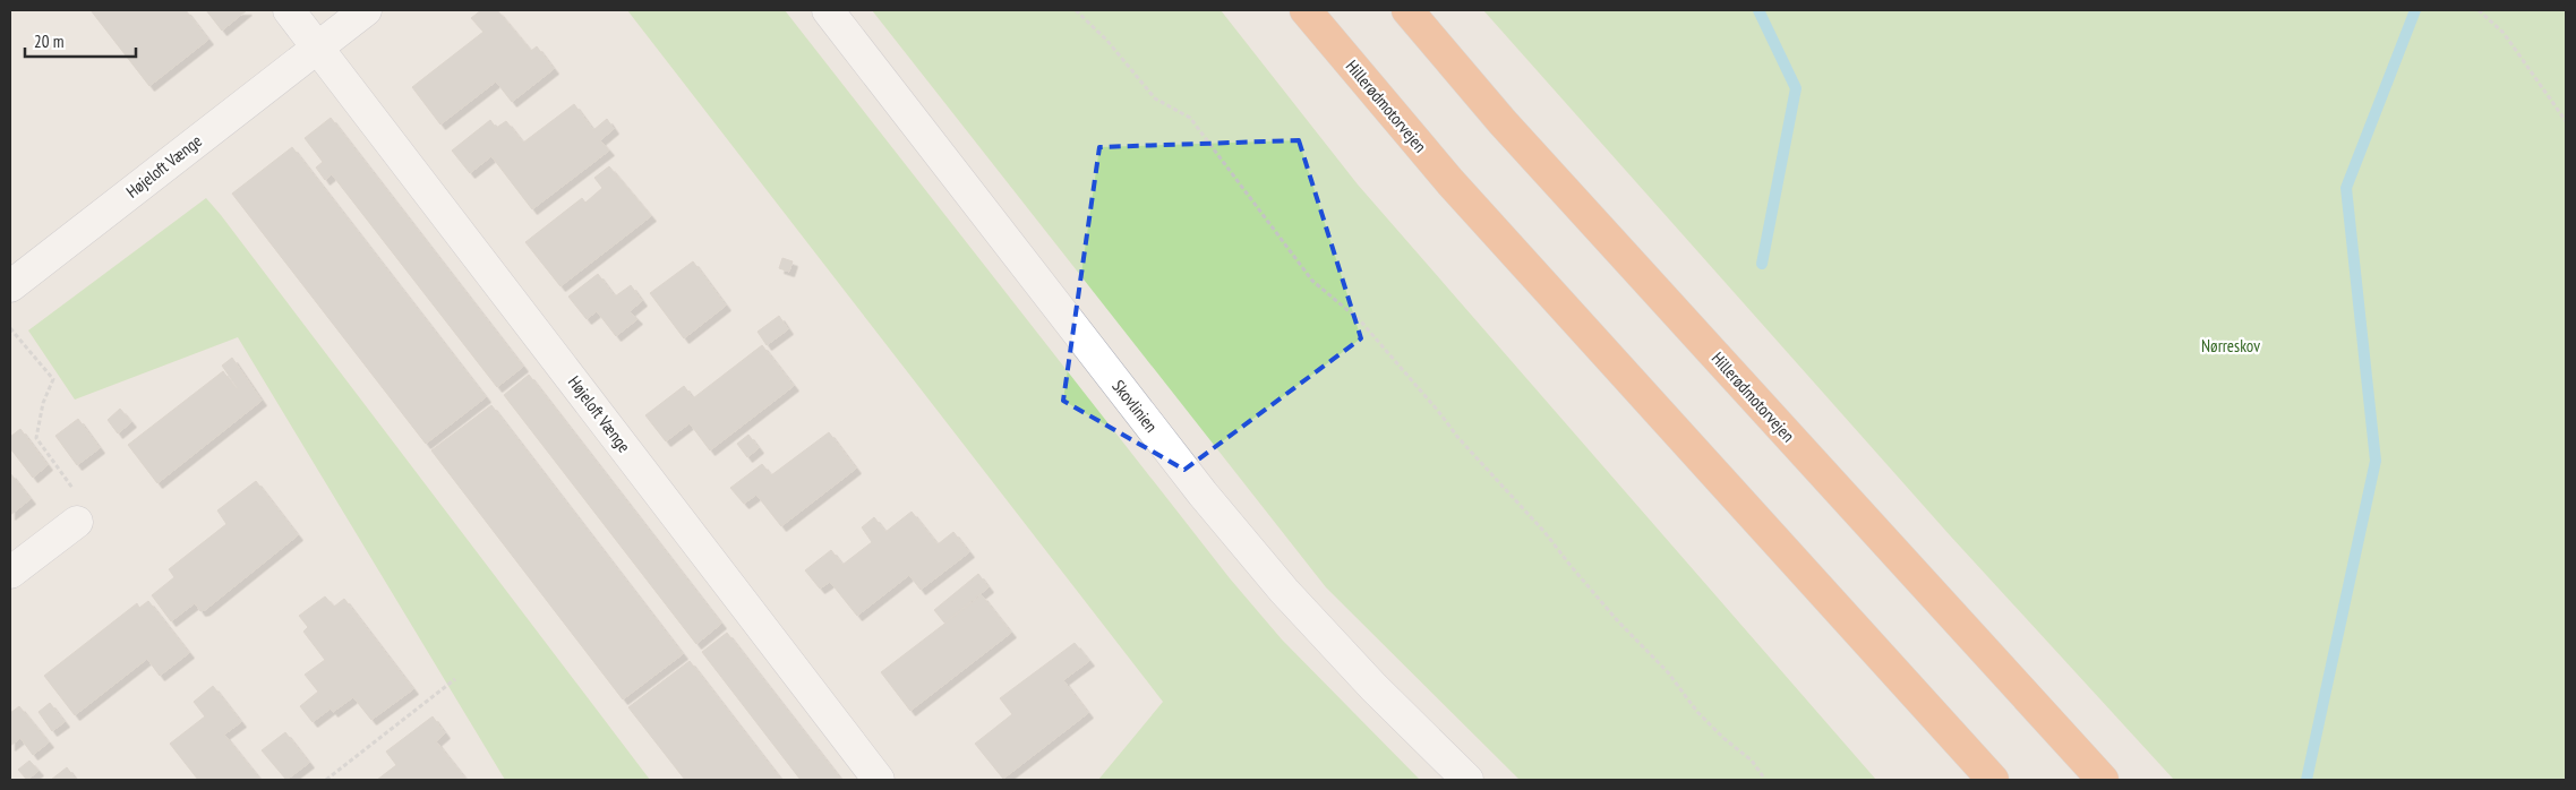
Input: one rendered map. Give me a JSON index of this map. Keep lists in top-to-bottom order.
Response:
{
  "streets": {
    "highway": ["Hillerødmotorvejen"],
    "street": ["Højeloft Vænge", "Skovlinien"]
  },
  "parks": ["Nørreskov"],
  "scale_bar": "20 m"
}
